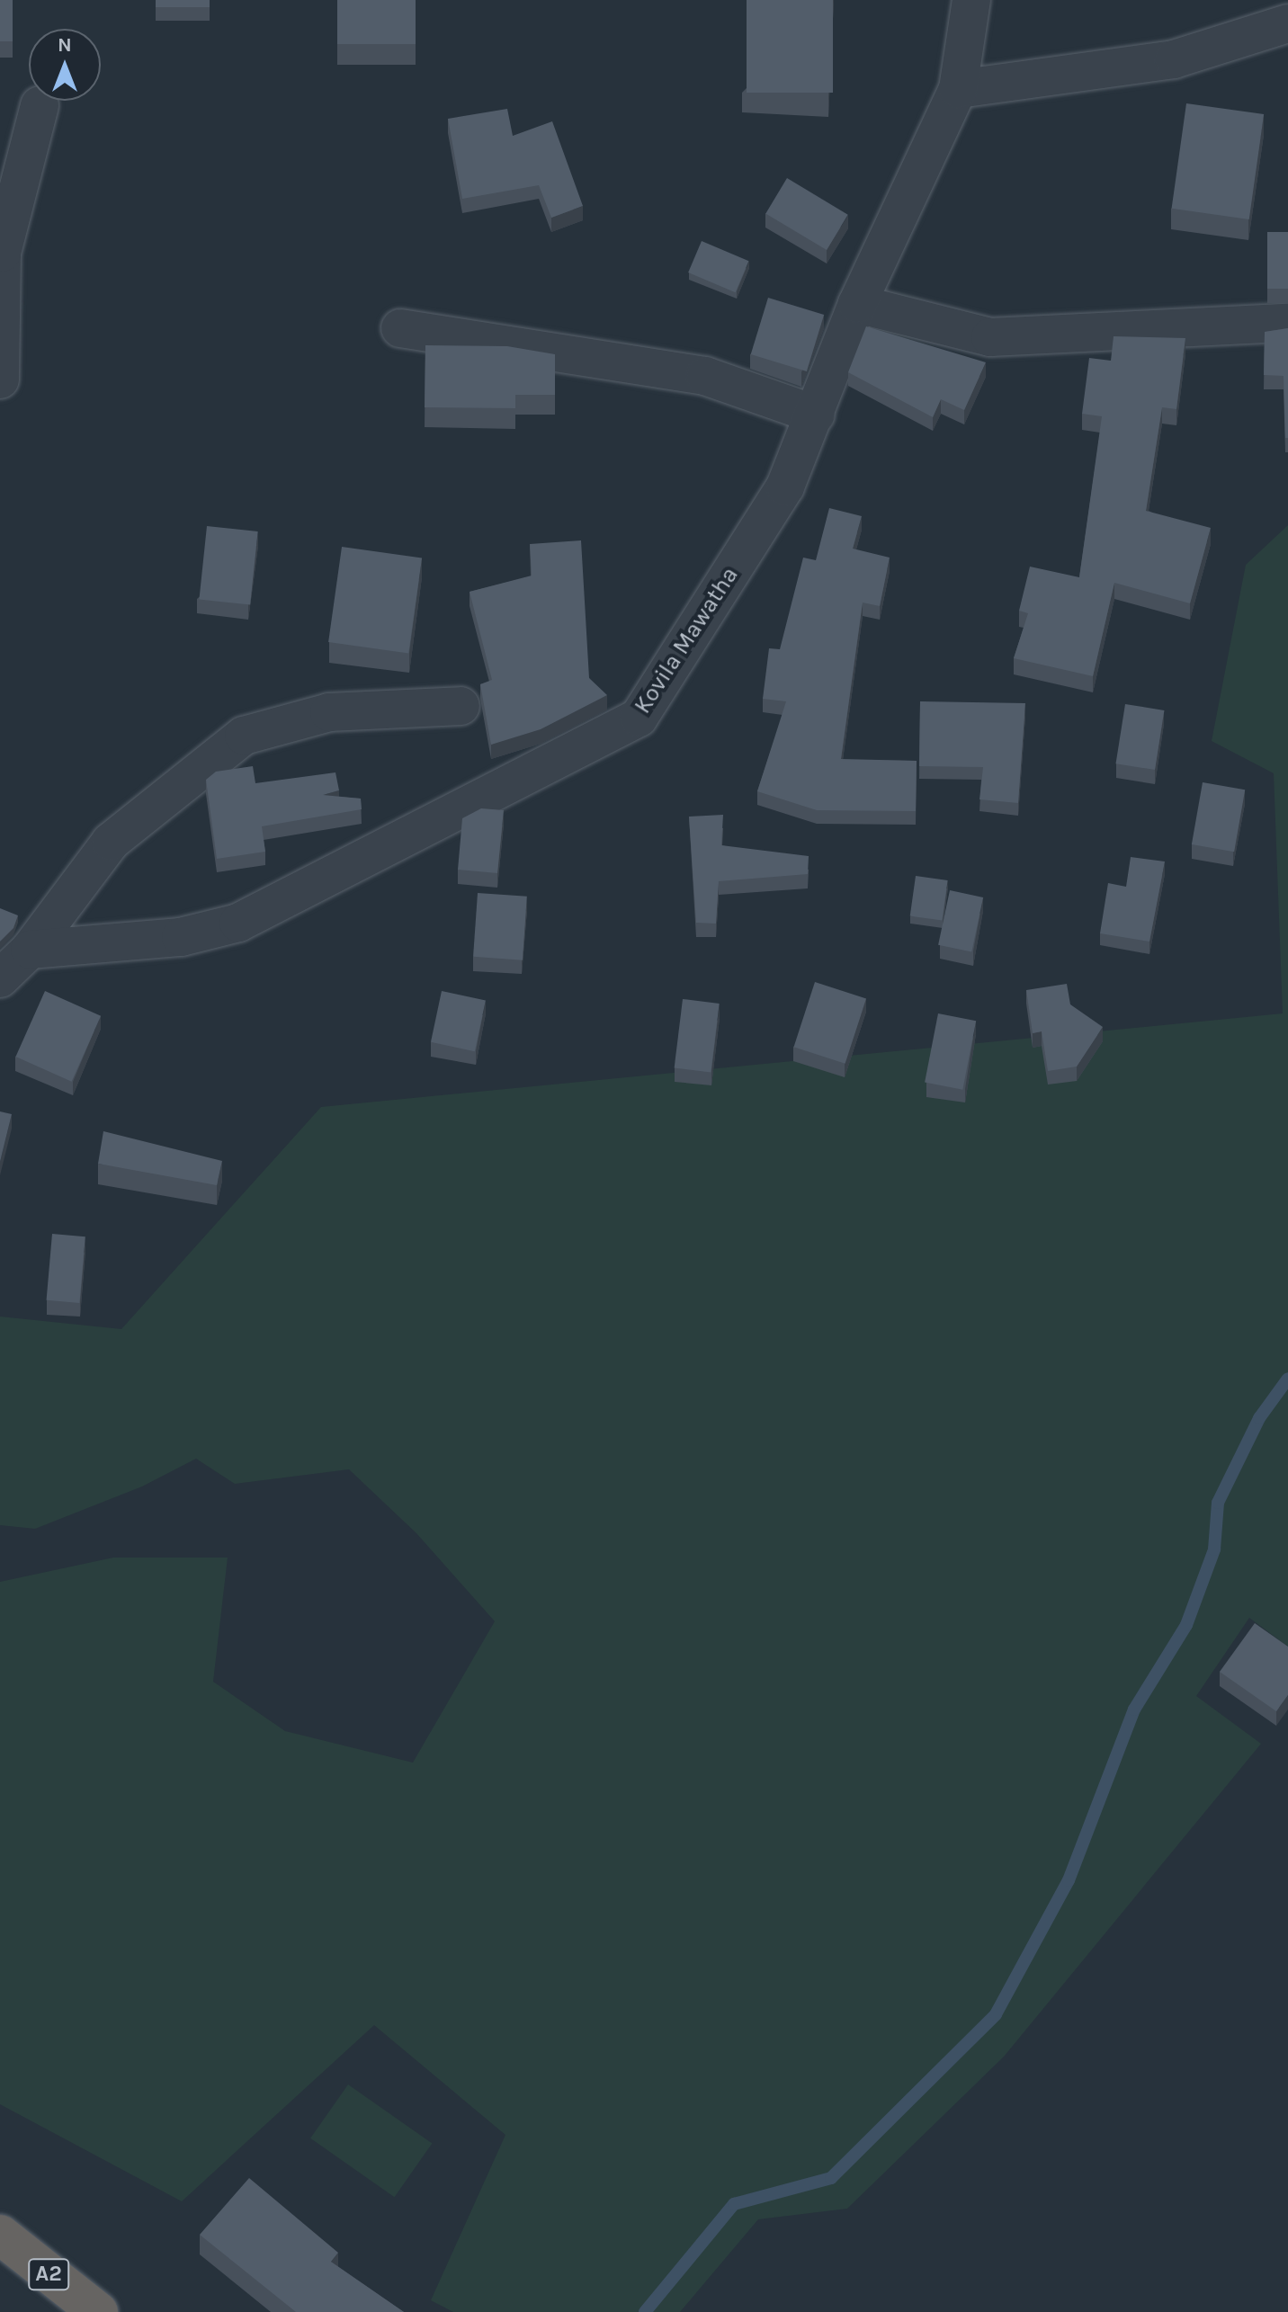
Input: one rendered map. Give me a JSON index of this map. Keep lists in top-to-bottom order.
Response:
{
  "streets": {
    "highway": ["A2"],
    "street": ["Kovila Mawatha"]
  },
  "north": "top"
}
